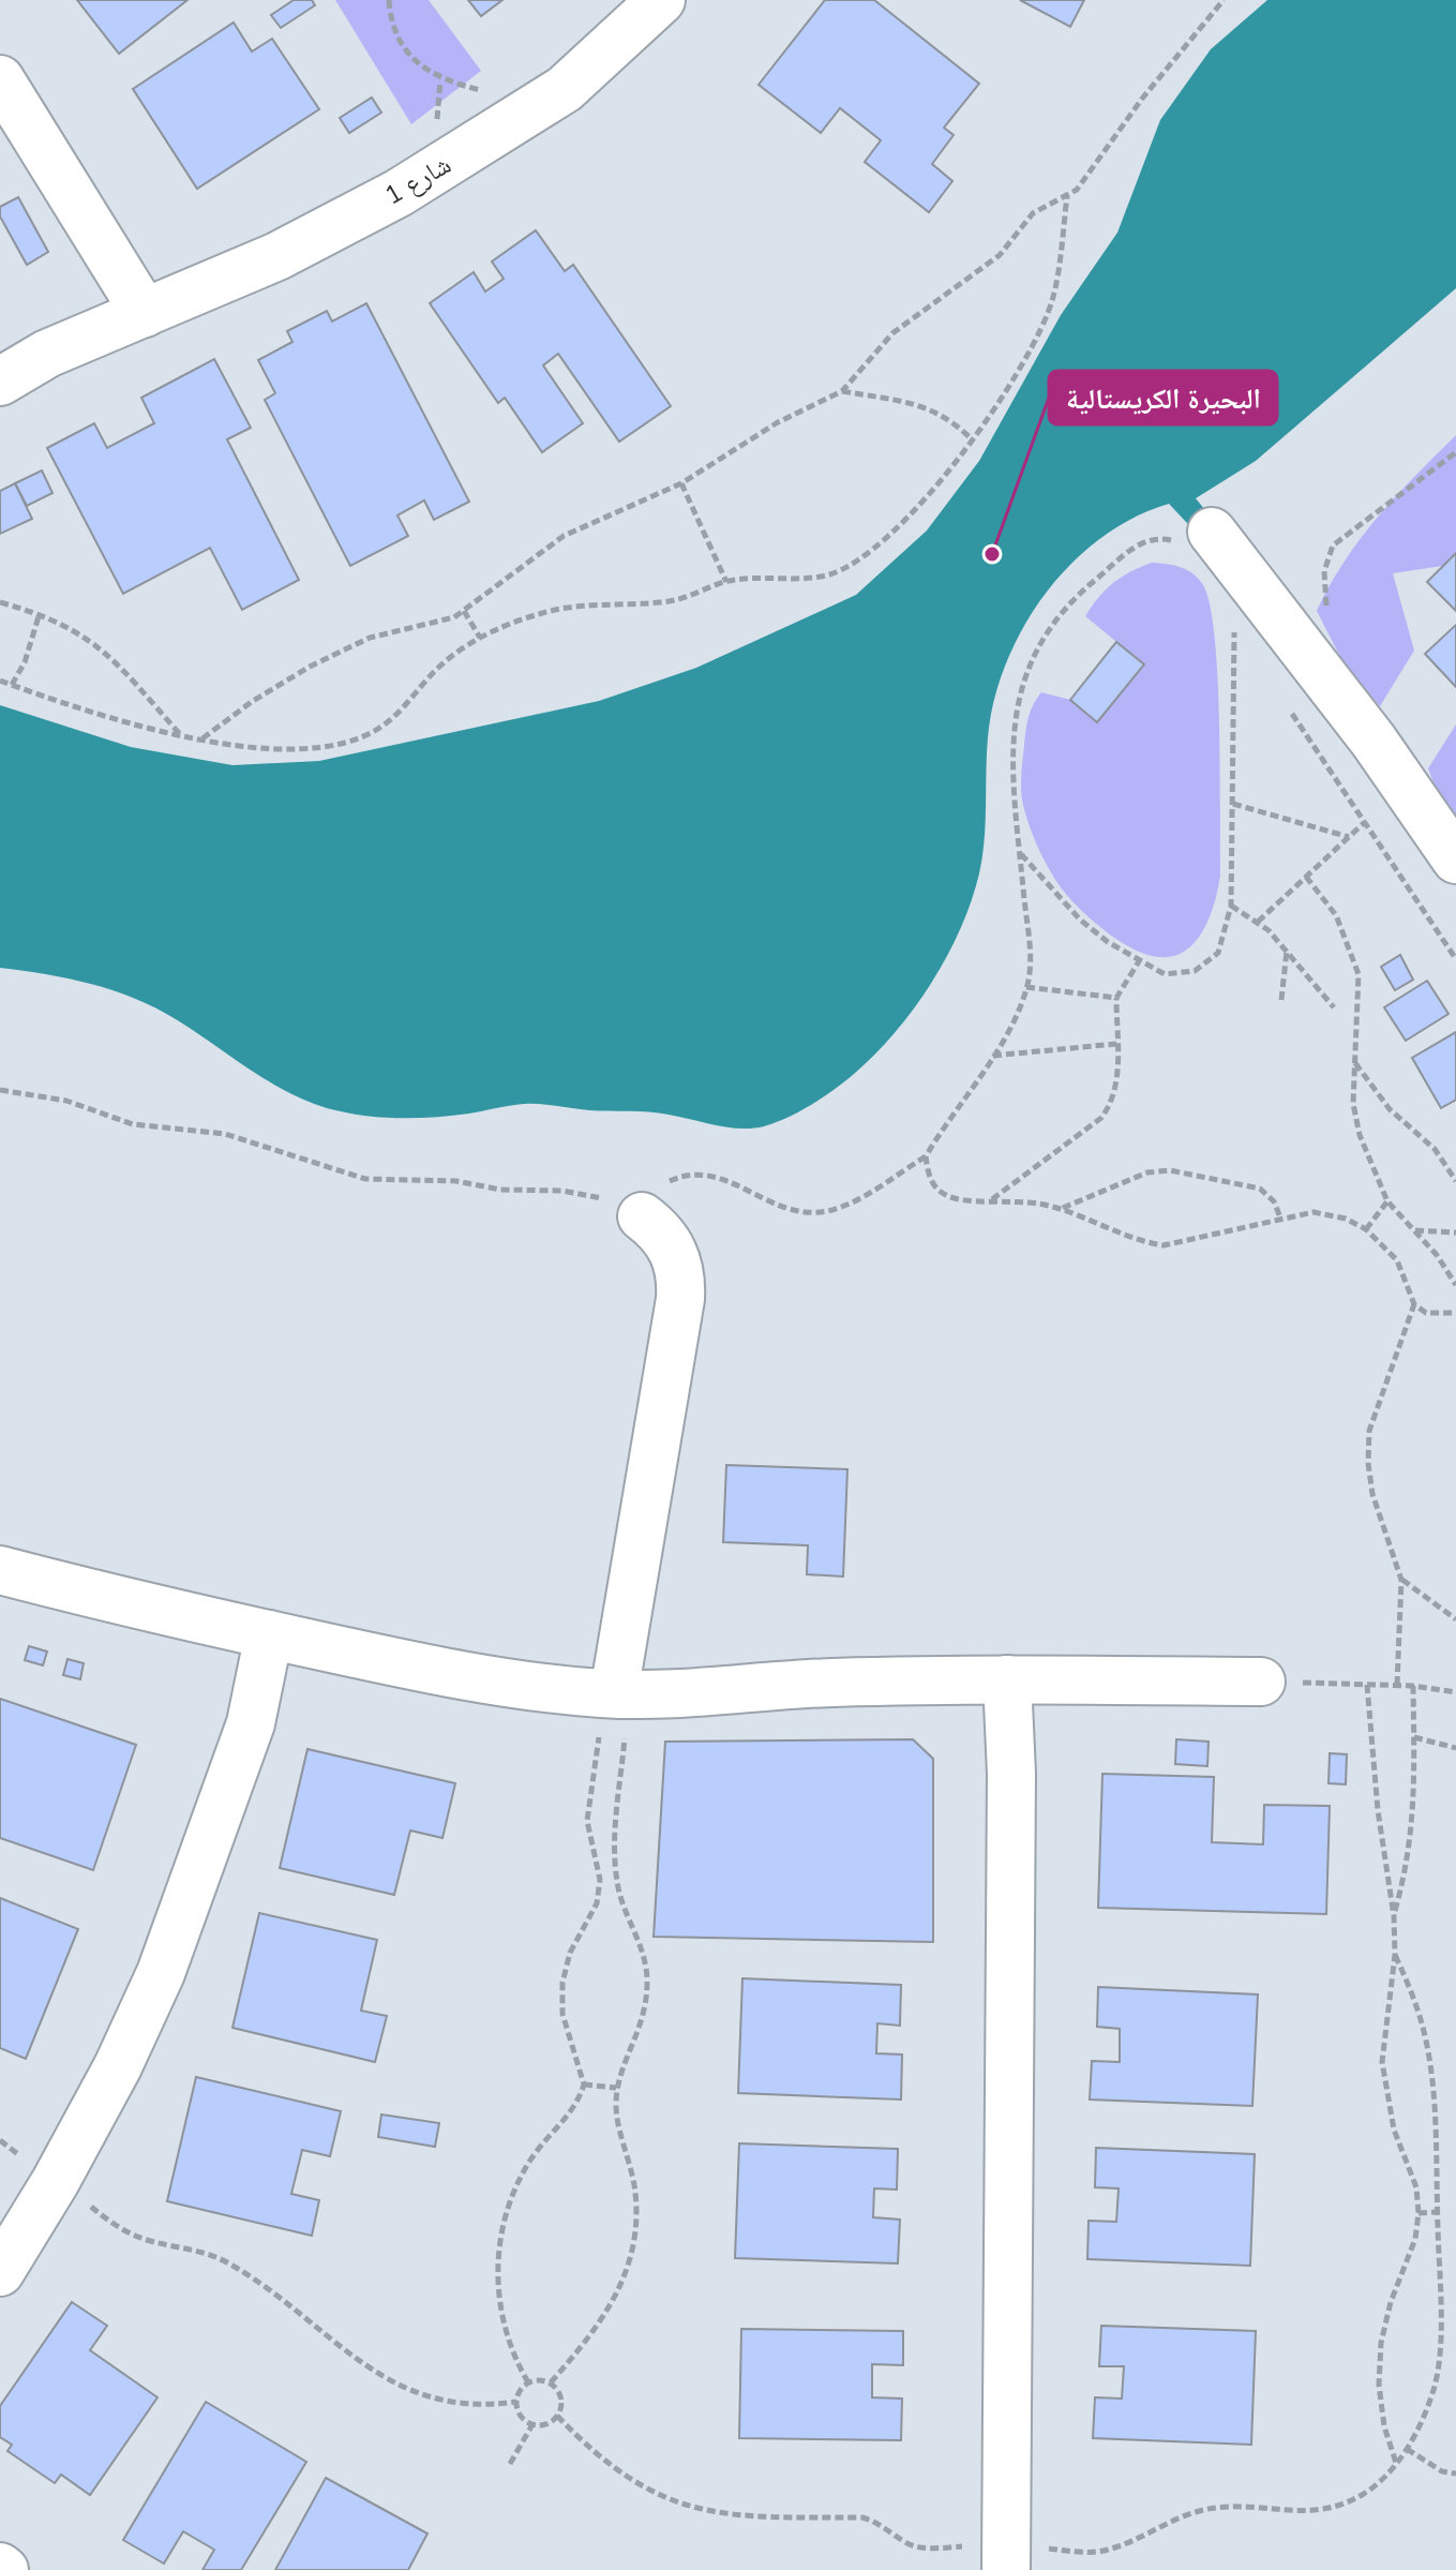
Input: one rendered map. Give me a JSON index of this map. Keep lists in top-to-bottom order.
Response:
{
  "streets": {
    "street": ["شارع 1"]
  },
  "places": ["البحيرة الكريستالية"]
}
